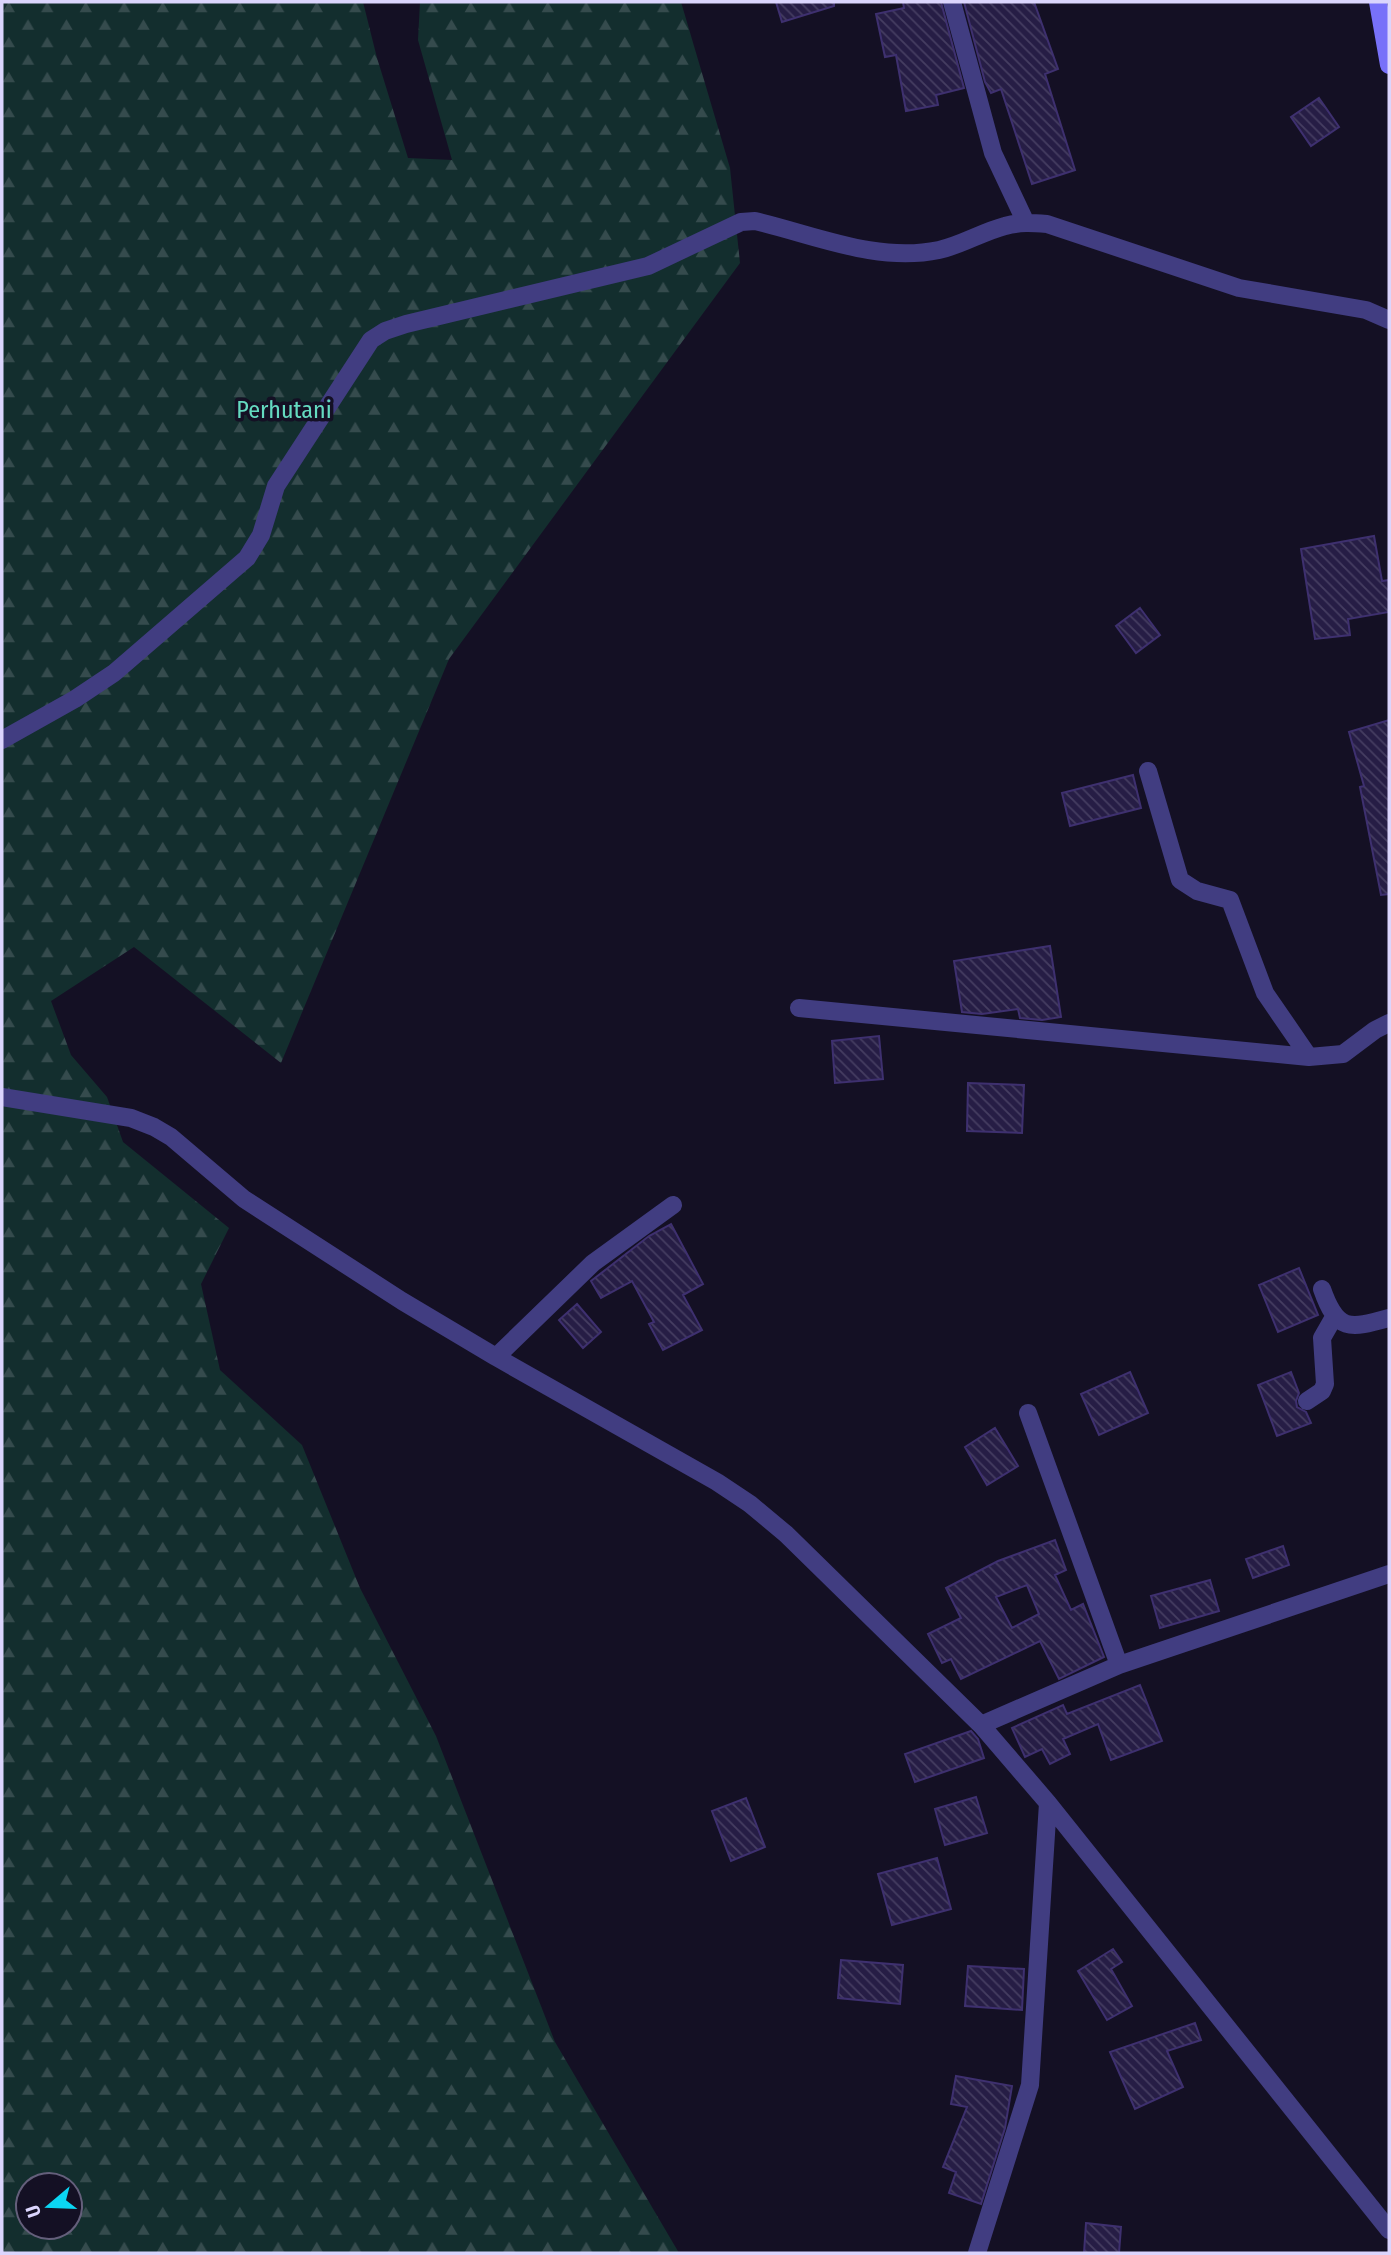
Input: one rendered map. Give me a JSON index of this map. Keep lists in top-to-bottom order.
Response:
{
  "parks": ["Perhutani"],
  "north": "left"
}
